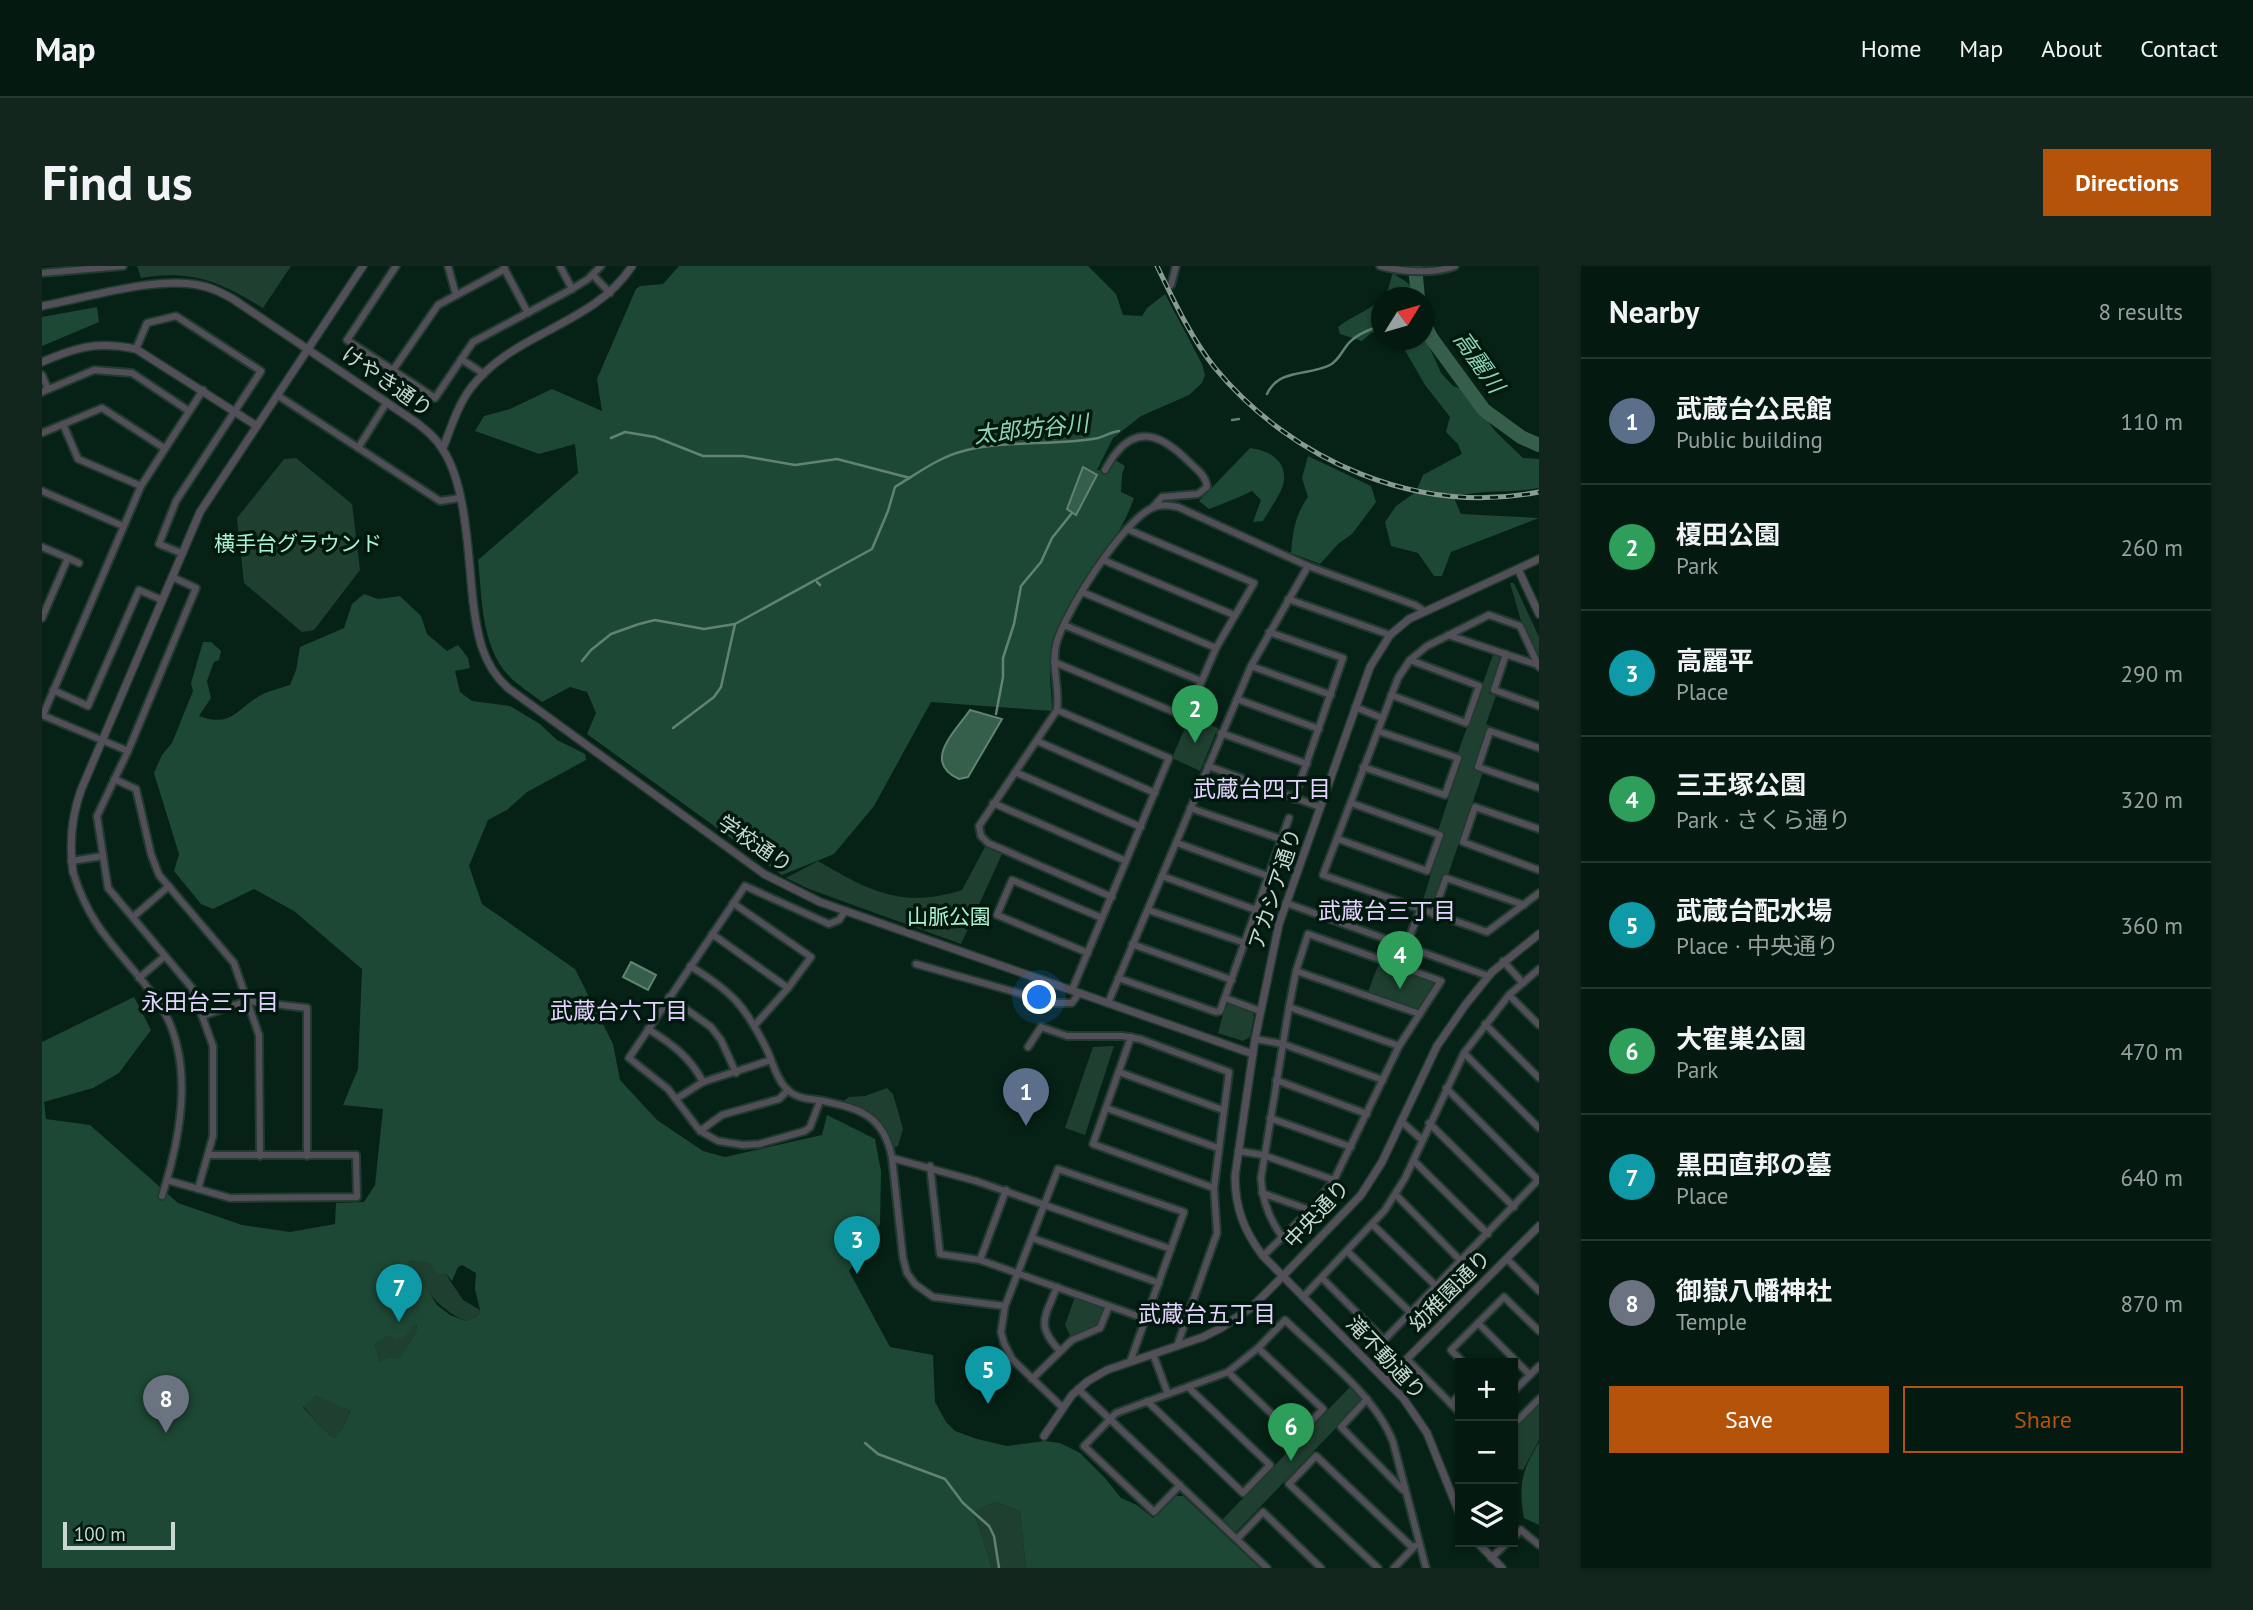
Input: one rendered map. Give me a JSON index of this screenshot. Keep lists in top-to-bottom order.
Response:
{
  "streets": {
    "street": [
      "けやき通り",
      "学校通り",
      "アカシア通り",
      "中央通り",
      "幼稚園通り",
      "滝不動通り"
    ]
  },
  "crossings": [
    ["けやき通り", "学校通り"],
    ["学校通り", "アカシア通り"],
    ["アカシア通り", "中央通り"],
    ["アカシア通り", "滝不動通り"],
    ["中央通り", "滝不動通り"],
    ["幼稚園通り", "滝不動通り"]
  ],
  "districts": [
    "武蔵台四丁目",
    "武蔵台三丁目",
    "永田台三丁目",
    "武蔵台六丁目",
    "武蔵台五丁目"
  ],
  "water": ["高麗川", "太郎坊谷川"],
  "parks": ["横手台グラウンド", "山脈公園"],
  "scale_bar": "100 m",
  "north": "top right",
  "page": {
    "header": "Map",
    "nav": [
      "Home",
      "Map",
      "About",
      "Contact"
    ],
    "buttons": [
      "Directions",
      ["Save", "Share"]
    ],
    "title": "Find us",
    "heading": ["Nearby", "8 results"],
    "list": [
      {
        "mark": "1",
        "name": "武蔵台公民館",
        "note": "Public building",
        "value": "110 m"
      },
      {
        "mark": "2",
        "name": "榎田公園",
        "note": "Park",
        "value": "260 m"
      },
      {
        "mark": "3",
        "name": "高麗平",
        "note": "Place",
        "value": "290 m"
      },
      {
        "mark": "4",
        "name": "三王塚公園",
        "note": "Park · さくら通り",
        "value": "320 m"
      },
      {
        "mark": "5",
        "name": "武蔵台配水場",
        "note": "Place · 中央通り",
        "value": "360 m"
      },
      {
        "mark": "6",
        "name": "大寉巣公園",
        "note": "Park",
        "value": "470 m"
      },
      {
        "mark": "7",
        "name": "黒田直邦の墓",
        "note": "Place",
        "value": "640 m"
      },
      {
        "mark": "8",
        "name": "御嶽八幡神社",
        "note": "Temple",
        "value": "870 m"
      }
    ],
    "pins": [
      "2",
      "4",
      "1",
      "3",
      "7",
      "5",
      "8",
      "6"
    ],
    "map_buttons": ["+", "−"],
    "scale": "100 m"
  }
}
